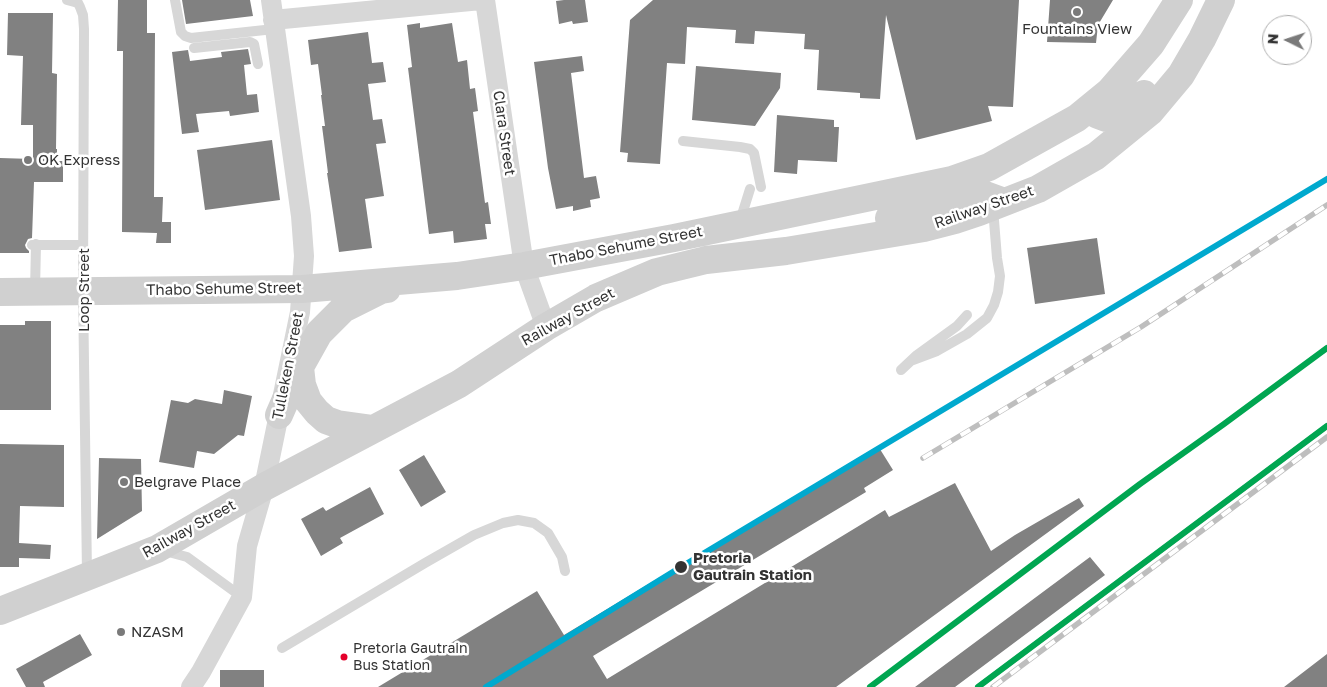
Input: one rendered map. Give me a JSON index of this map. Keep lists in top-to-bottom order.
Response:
{
  "streets": {
    "main road": ["Railway Street", "Thabo Sehume Street"],
    "street": ["Clara Street", "Tulleken Street"],
    "lane": ["Loop Street"]
  },
  "crossings": [
    ["Clara Street", "Railway Street"],
    ["Clara Street", "Thabo Sehume Street"],
    ["Railway Street", "Loop Street"],
    ["Railway Street", "Tulleken Street"],
    ["Thabo Sehume Street", "Loop Street"],
    ["Thabo Sehume Street", "Tulleken Street"]
  ],
  "places": [
    "Fountains View",
    "OK Express",
    "Belgrave Place",
    "Pretoria Gautrain Station",
    "NZASM",
    "Pretoria Gautrain Bus Station"
  ],
  "north": "left"
}
